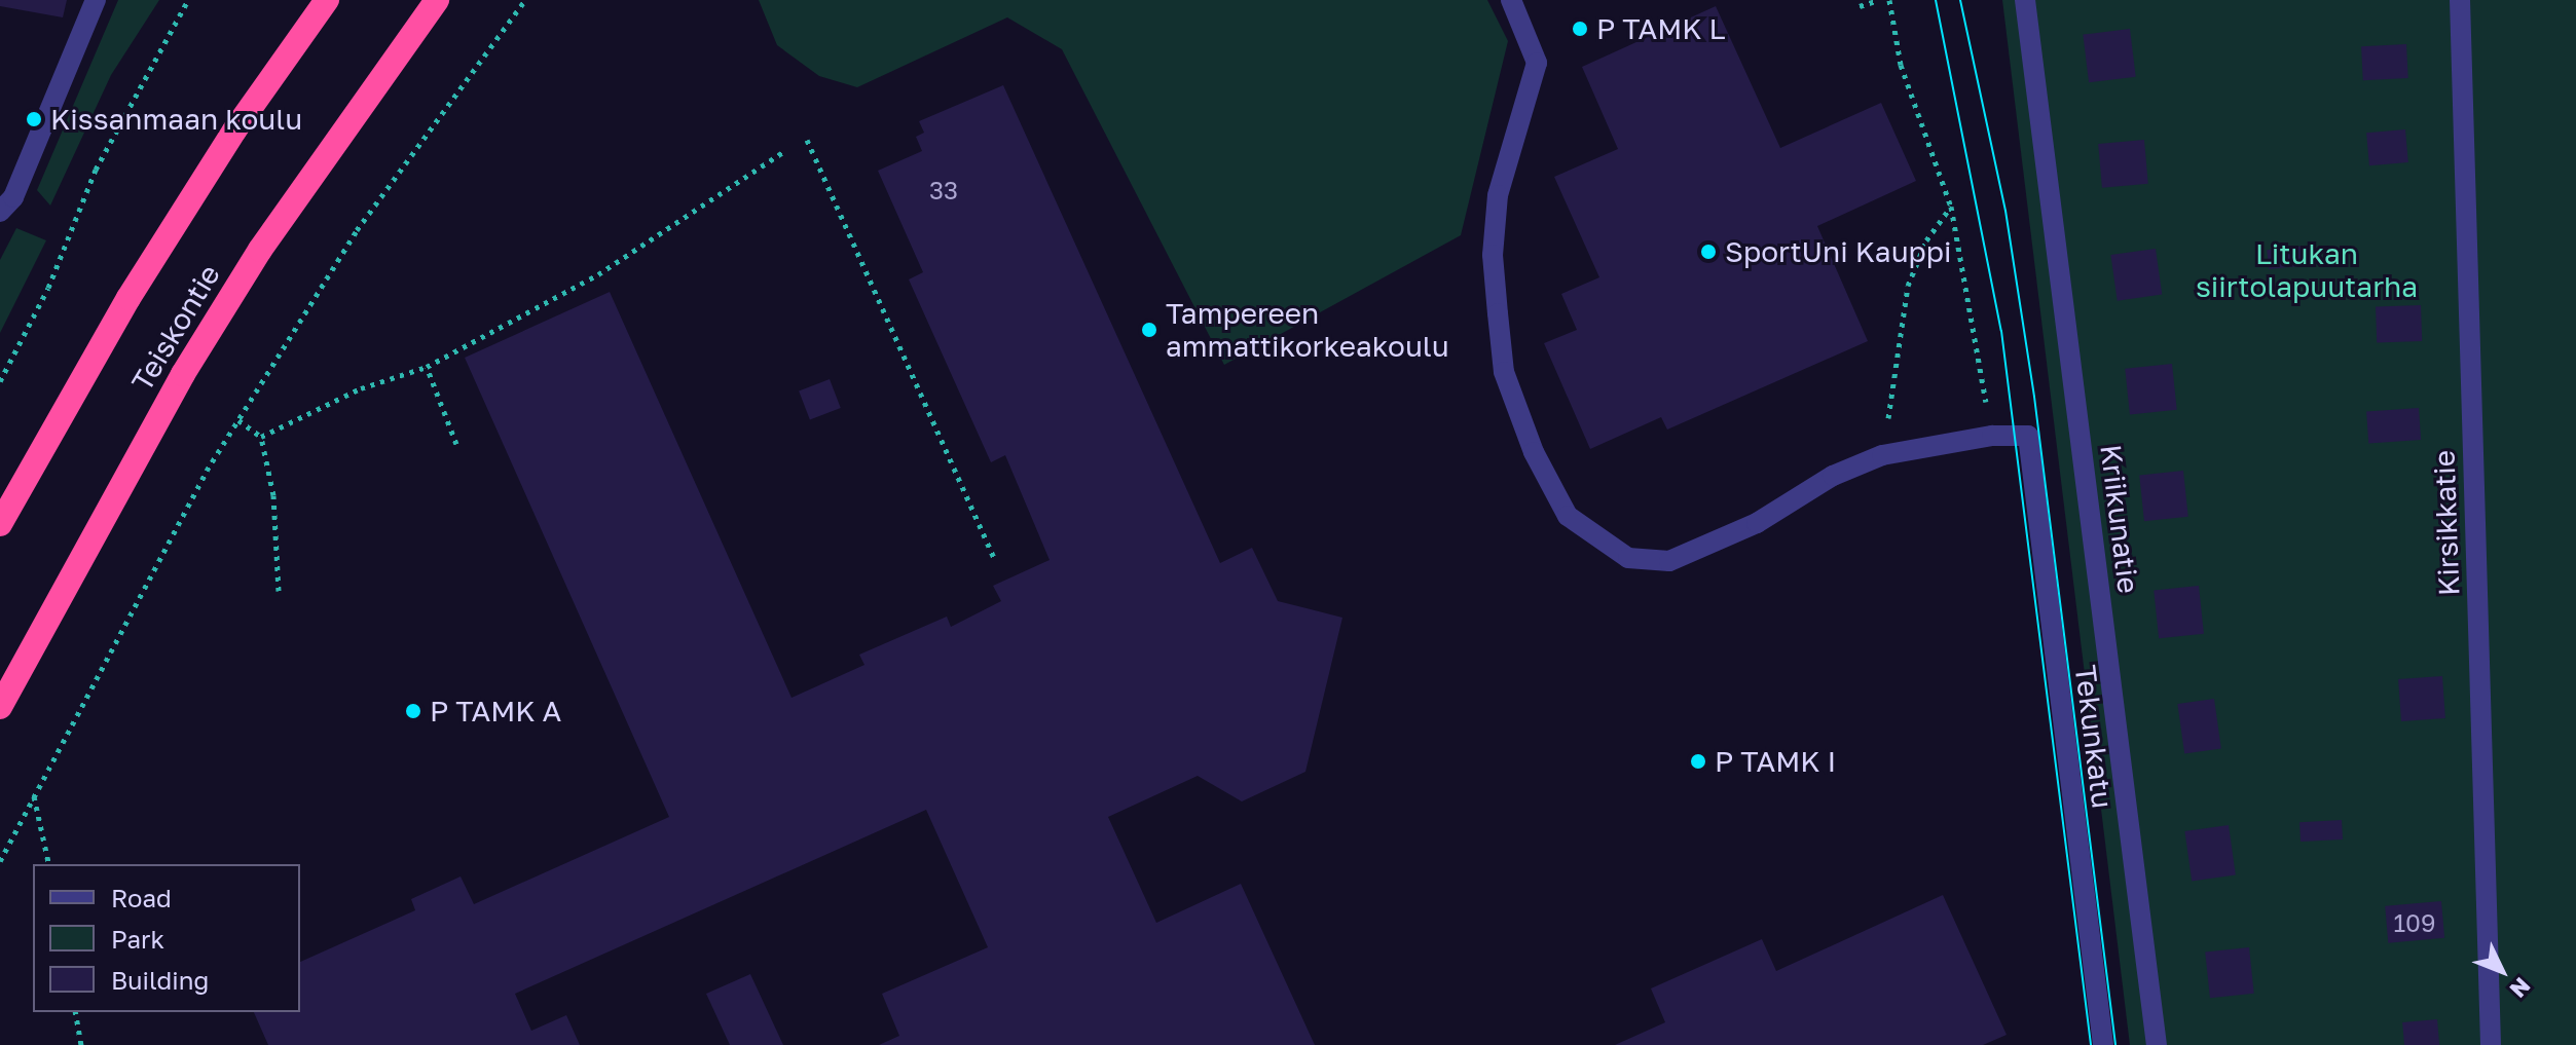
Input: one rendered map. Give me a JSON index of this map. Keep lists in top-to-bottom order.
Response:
{
  "streets": {
    "highway": ["Teiskontie"],
    "street": ["Kriikunatie", "Kirsikkatie", "Tekunkatu"]
  },
  "parks": ["Litukan siirtolapuutarha"],
  "places": [
    "P TAMK L",
    "Kissanmaan koulu",
    "SportUni Kauppi",
    "Tampereen ammattikorkeakoulu",
    "P TAMK A",
    "P TAMK I"
  ],
  "house_numbers": ["33", "109"],
  "legend": ["Road", "Park", "Building"],
  "north": "bottom right"
}
